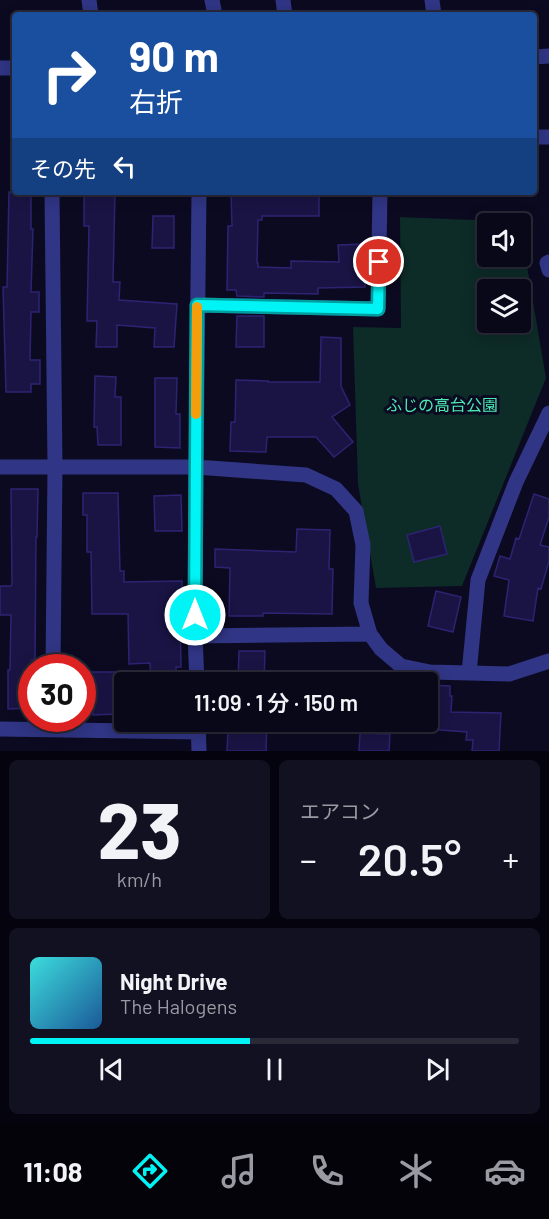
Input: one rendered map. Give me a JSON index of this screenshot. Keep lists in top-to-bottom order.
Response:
{
  "parks": ["ふじの高台公園"],
  "page": {
    "turn": ["90 m", "右折"],
    "then": "その先",
    "limit": "30",
    "trip": "11:09 · 1 分 · 150 m",
    "tile": [
      ["23", "km/h"],
      "エアコン"
    ],
    "heat": ["−", "20.5°", "+"],
    "song": ["Night Drive", "The Halogens"],
    "tabs": "11:08"
  }
}
